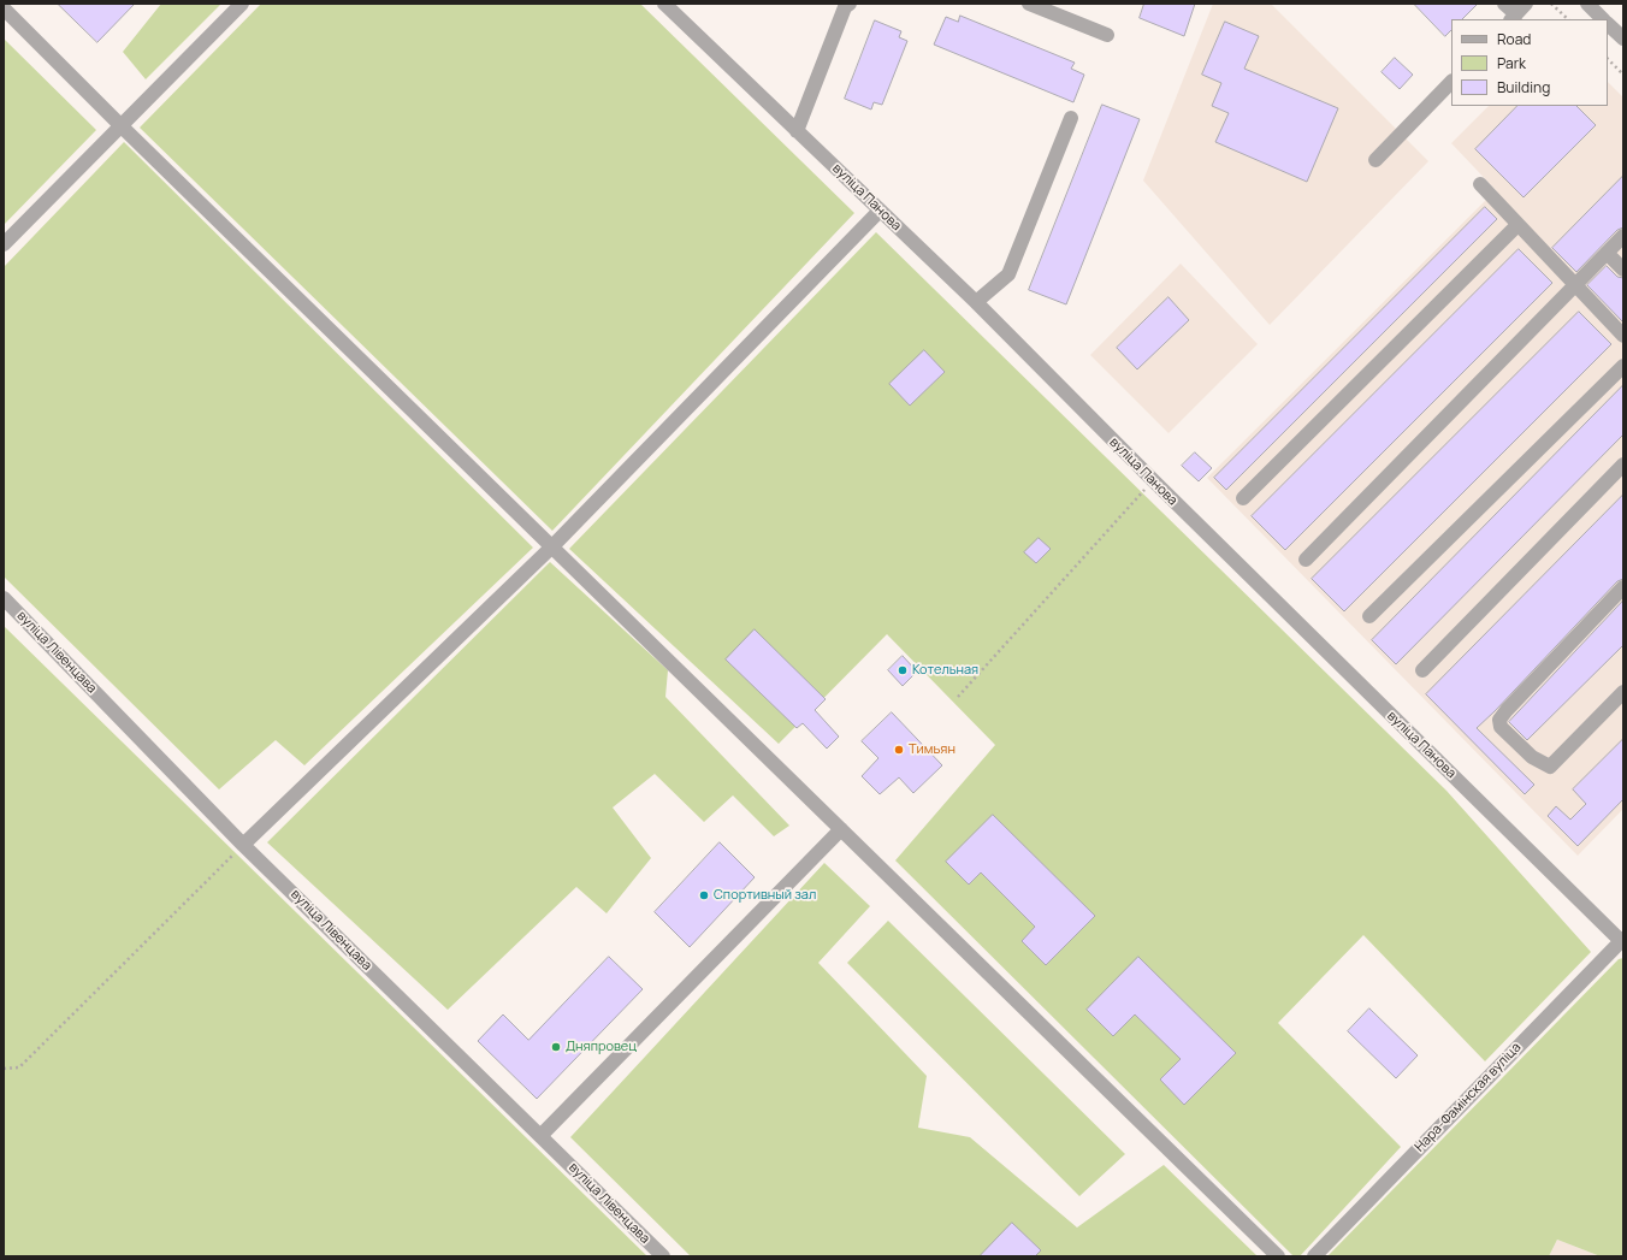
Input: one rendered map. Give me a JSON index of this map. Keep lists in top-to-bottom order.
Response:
{
  "streets": {
    "street": ["вуліца Панова", "вуліца Лівенцава", "Нара-Фамінская вуліца"]
  },
  "crossings": [
    ["вуліца Панова", "Нара-Фамінская вуліца"]
  ],
  "places": [
    "Котельная",
    "Тимьян",
    "Спортивный зал",
    "Дняпровец"
  ],
  "legend": ["Road", "Park", "Building"]
}
